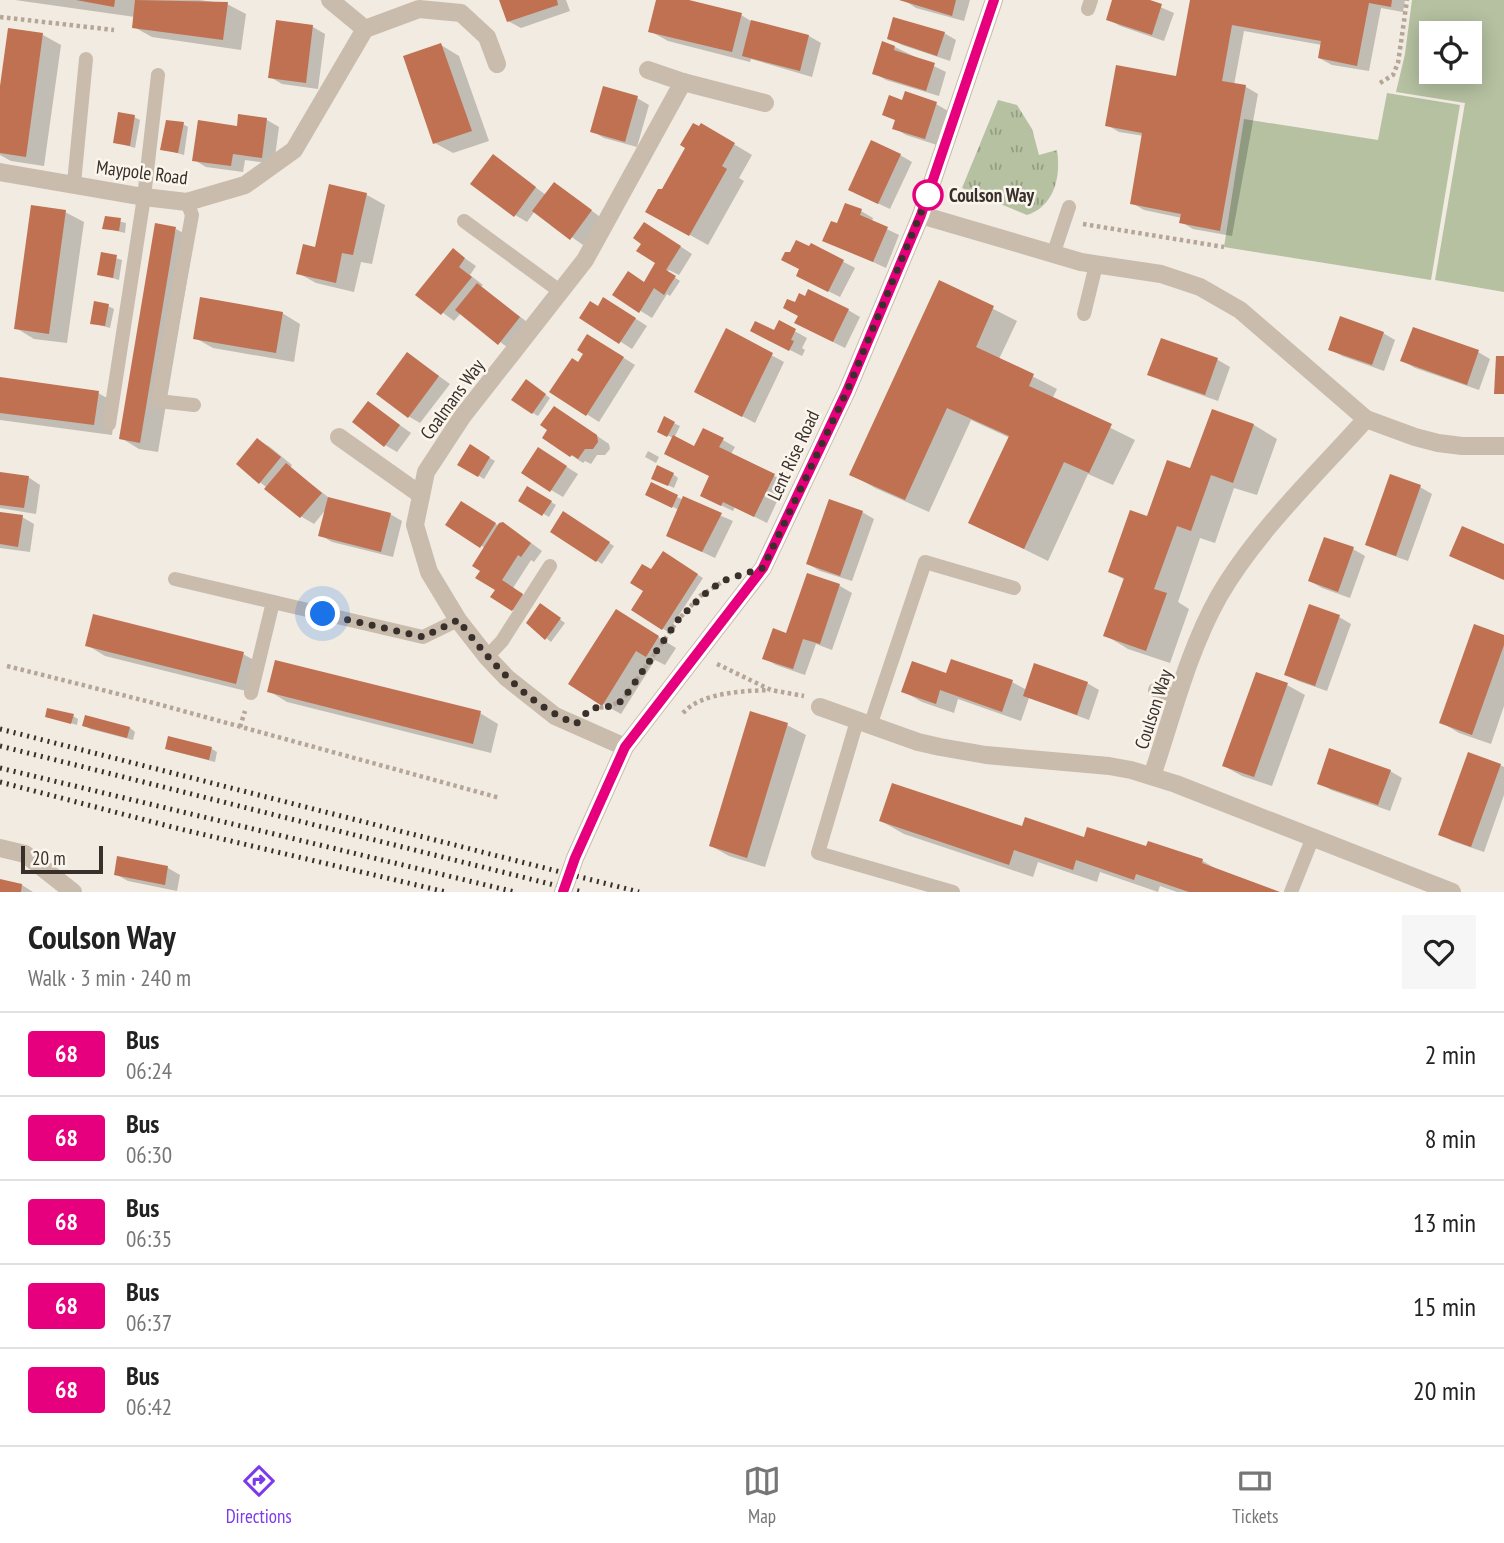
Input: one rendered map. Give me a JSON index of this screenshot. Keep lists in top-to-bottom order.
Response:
{
  "streets": {
    "street": [
      "Maypole Road",
      "Coalmans Way",
      "Lent Rise Road",
      "Coulson Way"
    ]
  },
  "crossings": [
    ["Coalmans Way", "Lent Rise Road"]
  ],
  "places": ["Coulson Way"],
  "lines": ["bus line 68"],
  "scale_bar": "20 m",
  "page": {
    "scale": "20 m",
    "heading": ["Coulson Way", "Walk · 3 min · 240 m"],
    "list": [
      {
        "mark": "68",
        "name": "Bus",
        "note": "06:24",
        "value": "2 min"
      },
      {
        "mark": "68",
        "name": "Bus",
        "note": "06:30",
        "value": "8 min"
      },
      {
        "mark": "68",
        "name": "Bus",
        "note": "06:35",
        "value": "13 min"
      },
      {
        "mark": "68",
        "name": "Bus",
        "note": "06:37",
        "value": "15 min"
      },
      {
        "mark": "68",
        "name": "Bus",
        "note": "06:42",
        "value": "20 min"
      }
    ],
    "tabs": ["Directions", "Map", "Tickets"]
  }
}
